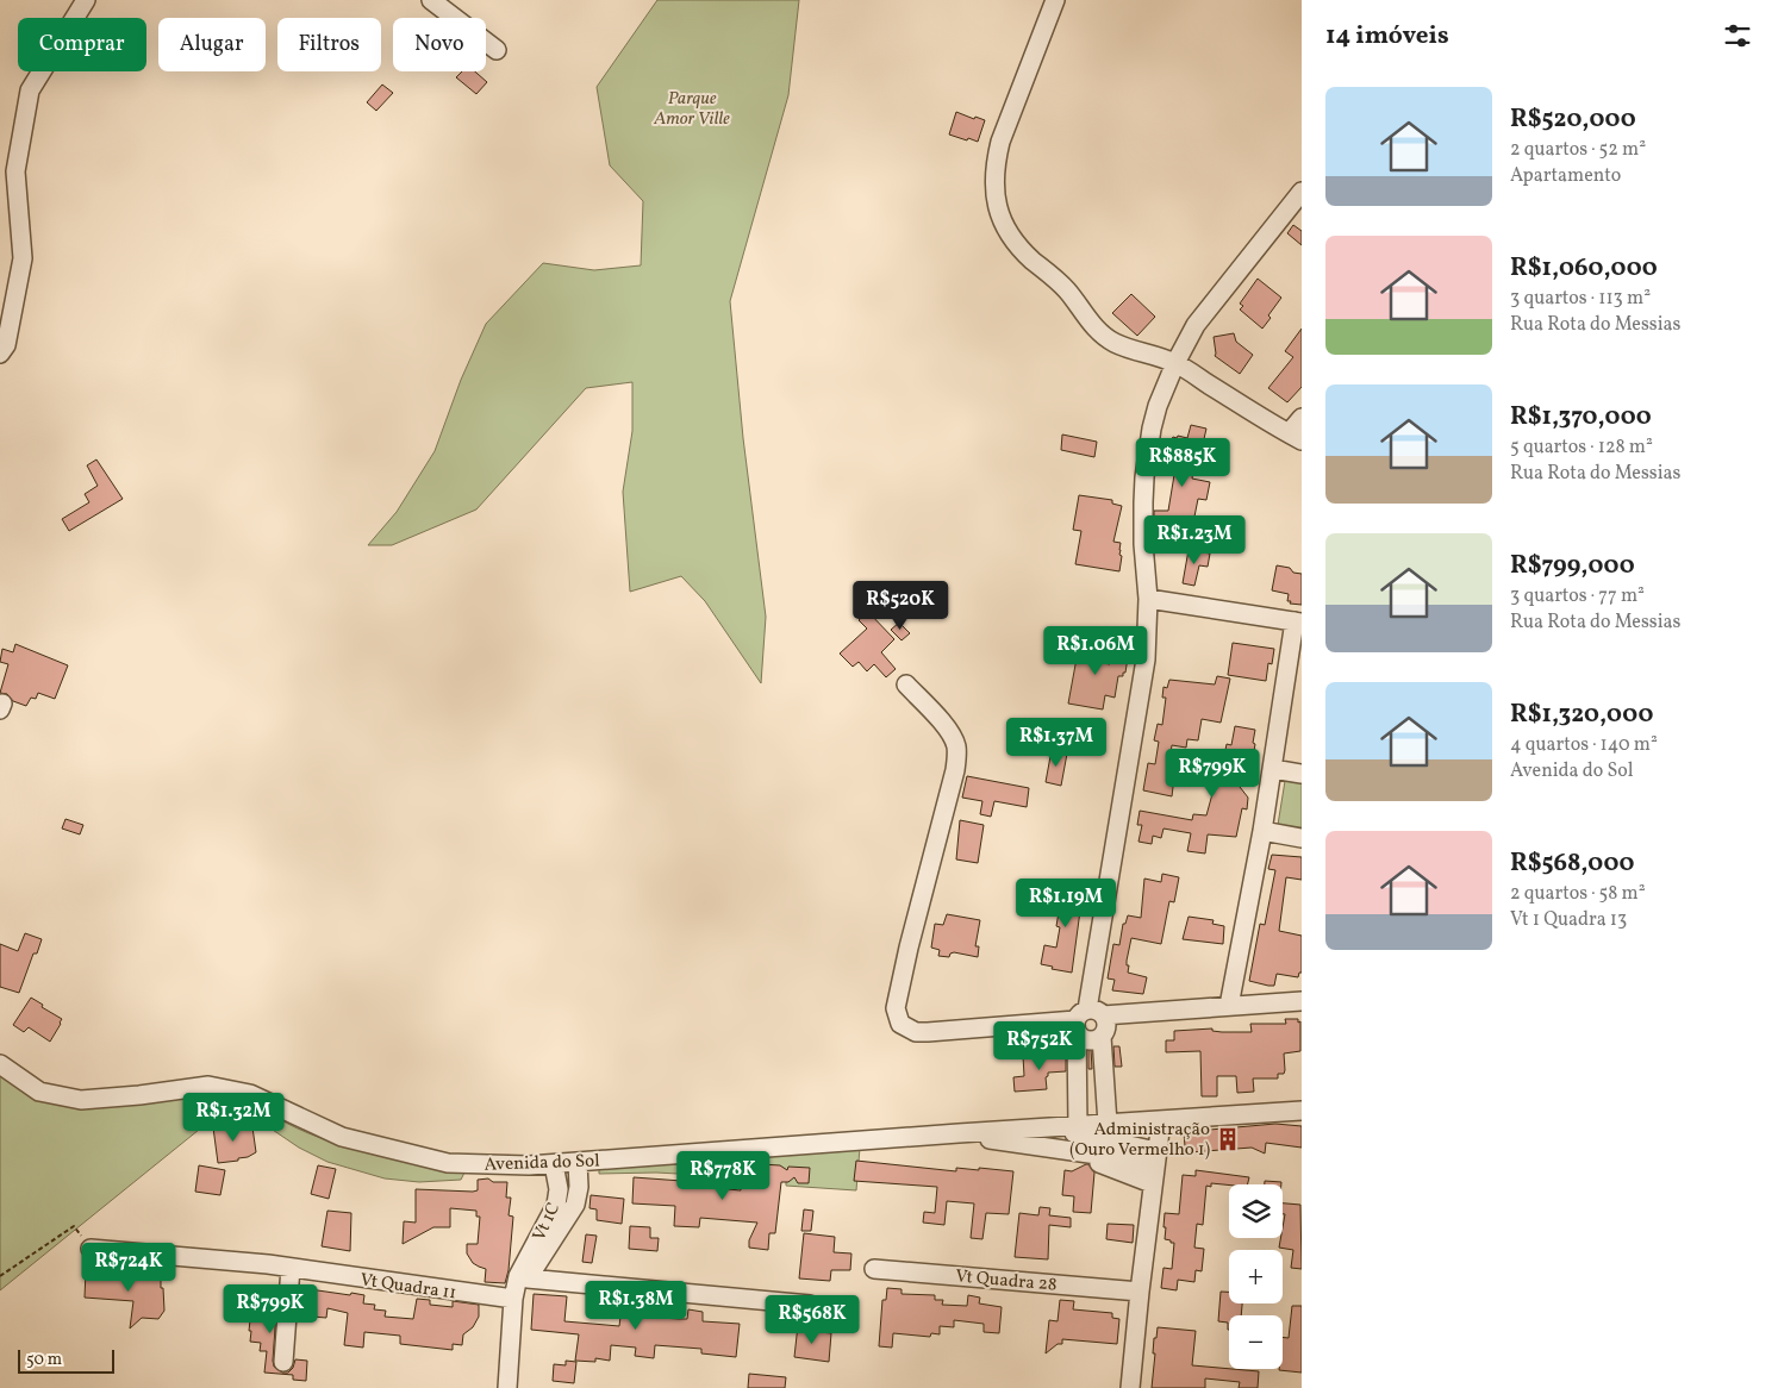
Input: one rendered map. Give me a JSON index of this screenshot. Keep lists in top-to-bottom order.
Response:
{
  "streets": {
    "street": [
      "Avenida do Sol",
      "Vt 1C",
      "Vt Quadra 28",
      "Vt Quadra 11"
    ]
  },
  "crossings": [
    ["Avenida do Sol", "Vt 1C"],
    ["Vt 1C", "Vt Quadra 11"]
  ],
  "parks": ["Parque Amor Ville"],
  "places": {
    "building": ["Administração (Ouro Vermelho 1)"]
  },
  "scale_bar": "50 m",
  "page": {
    "heading": "14 imóveis",
    "chip": [
      "Comprar",
      "Alugar",
      "Filtros",
      "Novo"
    ],
    "list": [
      {
        "name": "R$520,000",
        "note": "2 quartos · 52 m² · Apartamento"
      },
      {
        "name": "R$1,060,000",
        "note": "3 quartos · 113 m² · Rua Rota do Messias"
      },
      {
        "name": "R$1,370,000",
        "note": "5 quartos · 128 m² · Rua Rota do Messias"
      },
      {
        "name": "R$799,000",
        "note": "3 quartos · 77 m² · Rua Rota do Messias"
      },
      {
        "name": "R$1,320,000",
        "note": "4 quartos · 140 m² · Avenida do Sol"
      },
      {
        "name": "R$568,000",
        "note": "2 quartos · 58 m² · Vt 1 Quadra 13"
      }
    ],
    "price": [
      "R$885K",
      "R$1.23M",
      "R$520K",
      "R$1.06M",
      "R$1.37M",
      "R$799K",
      "R$1.19M",
      "R$752K",
      "R$1.32M",
      "R$778K",
      "R$724K",
      "R$1.38M",
      "R$799K",
      "R$568K"
    ],
    "map_buttons": ["+", "−"],
    "scale": "50 m"
  }
}
